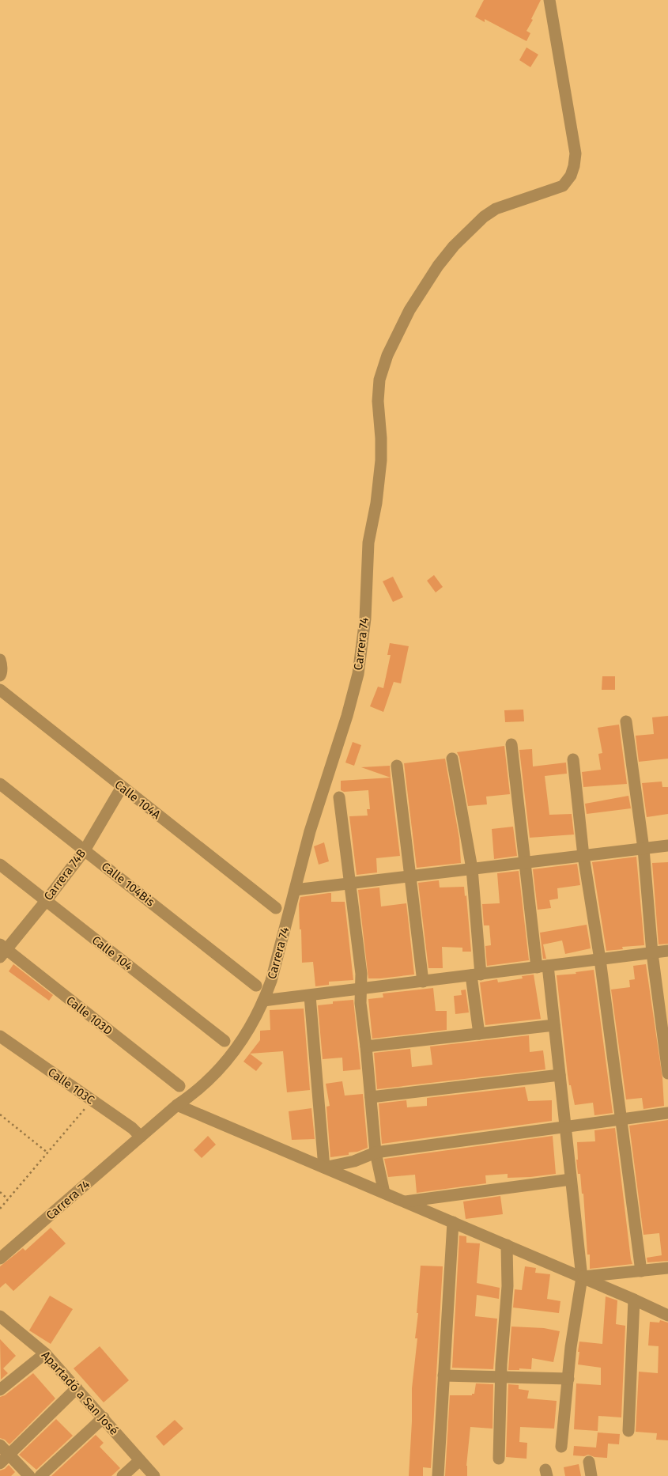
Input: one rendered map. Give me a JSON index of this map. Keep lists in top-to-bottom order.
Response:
{
  "streets": {
    "street": [
      "Carrera 74",
      "Calle 104A",
      "Carrera 74B",
      "Calle 104Bis",
      "Calle 104",
      "Calle 103D",
      "Calle 103C",
      "Apartadó a San José"
    ]
  },
  "crossings": [
    ["Carrera 74", "Calle 103C"],
    ["Calle 104A", "Carrera 74B"],
    ["Carrera 74B", "Calle 104Bis"],
    ["Carrera 74B", "Calle 104"],
    ["Carrera 74B", "Calle 103D"]
  ]
}
